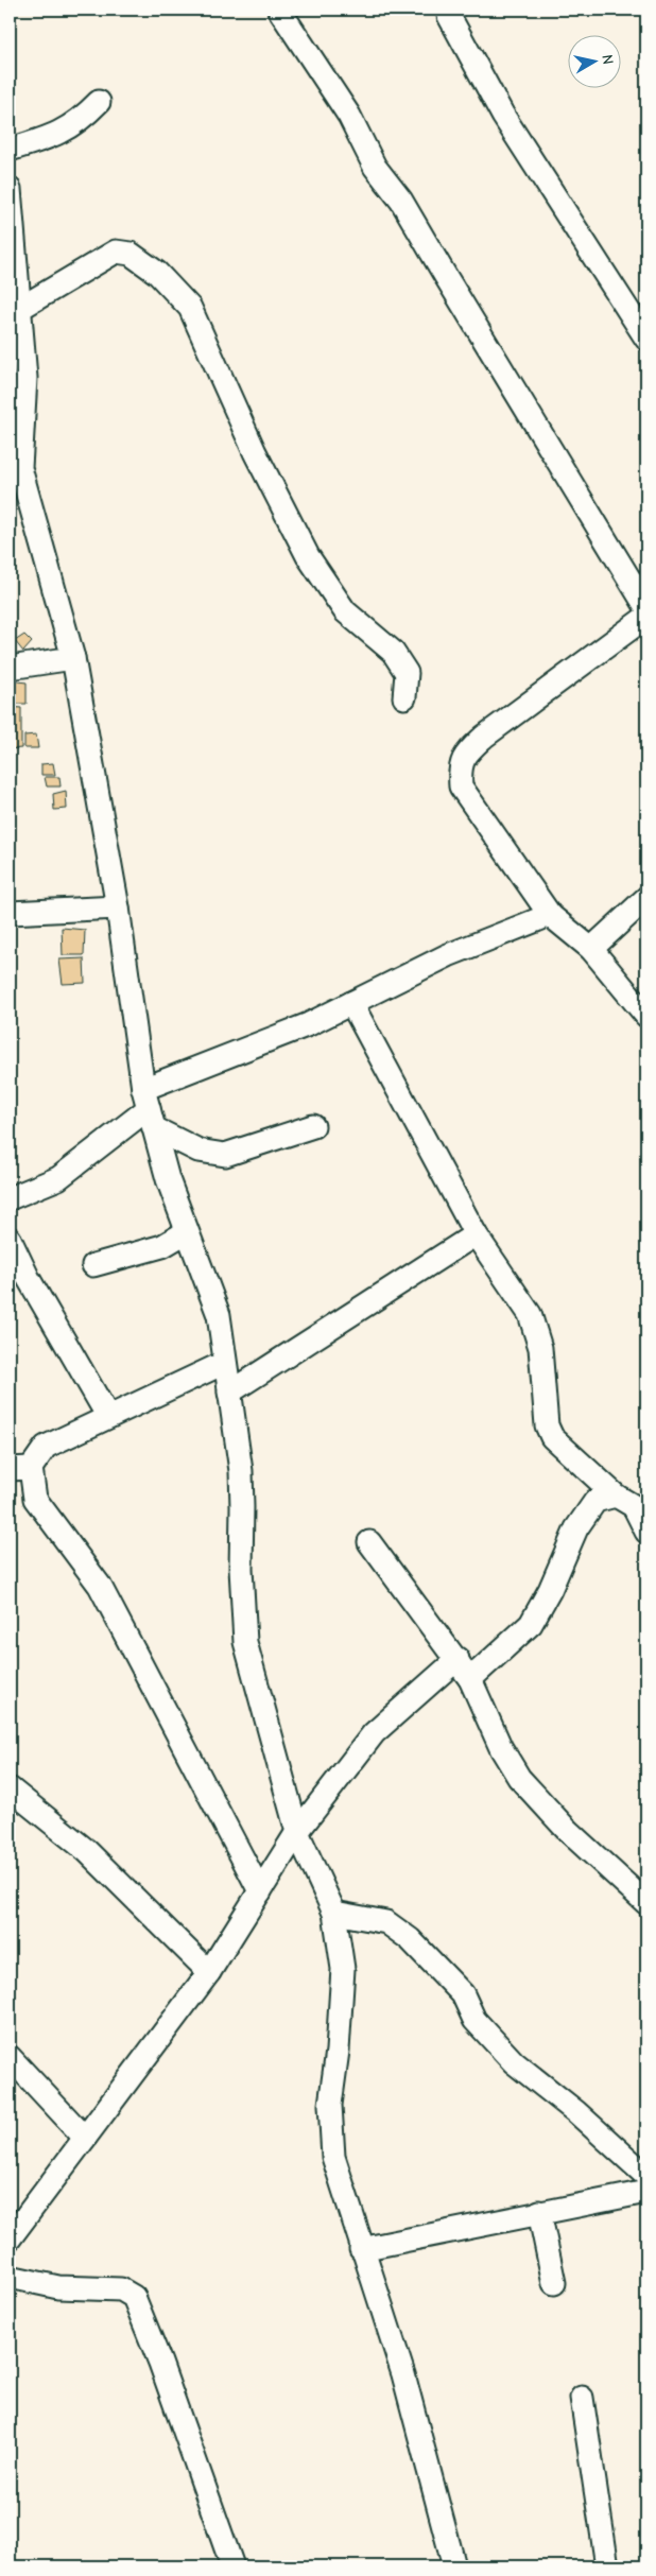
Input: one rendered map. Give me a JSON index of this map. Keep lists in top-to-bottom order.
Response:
{
  "north": "right"
}
